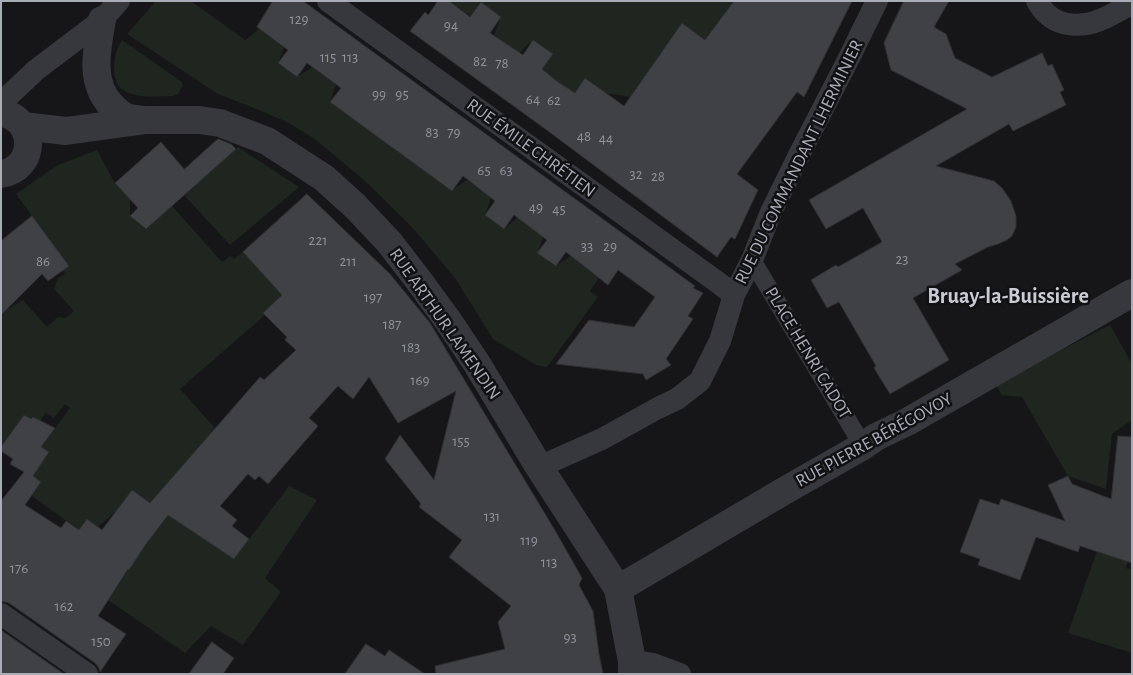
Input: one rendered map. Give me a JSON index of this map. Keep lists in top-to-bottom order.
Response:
{
  "streets": {
    "street": [
      "RUE ÉMILE CHRÉTIEN",
      "RUE DU COMMANDANT LHERMINIER",
      "RUE ARTHUR LAMENDIN",
      "PLACE HENRI CADOT",
      "RUE PIERRE BÉRÉGOVOY"
    ]
  },
  "crossings": [
    ["RUE ÉMILE CHRÉTIEN", "RUE DU COMMANDANT LHERMINIER"],
    ["RUE DU COMMANDANT LHERMINIER", "RUE ARTHUR LAMENDIN"],
    ["RUE DU COMMANDANT LHERMINIER", "PLACE HENRI CADOT"],
    ["RUE ARTHUR LAMENDIN", "RUE PIERRE BÉRÉGOVOY"],
    ["PLACE HENRI CADOT", "RUE PIERRE BÉRÉGOVOY"]
  ],
  "districts": ["Bruay-la-Buissière"],
  "house_numbers": [
    "129",
    "94",
    "115",
    "113",
    "82",
    "78",
    "99",
    "95",
    "64",
    "62",
    "83",
    "79",
    "48",
    "44",
    "65",
    "63",
    "32",
    "28",
    "49",
    "45",
    "221",
    "33",
    "29",
    "23",
    "86",
    "211",
    "197",
    "187",
    "183",
    "169",
    "155",
    "131",
    "119",
    "113",
    "176",
    "162",
    "93",
    "150"
  ]
}
